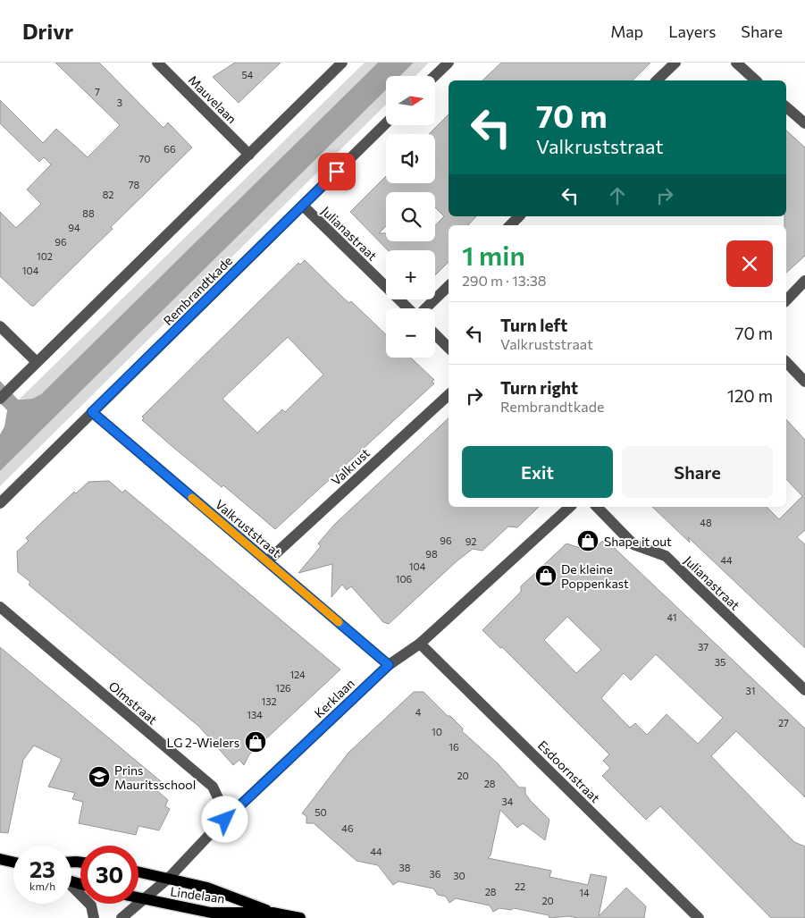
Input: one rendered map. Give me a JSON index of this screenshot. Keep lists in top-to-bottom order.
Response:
{
  "streets": {
    "main road": ["Lindelaan"],
    "street": [
      "Mauvelaan",
      "Julianastraat",
      "Rembrandtkade",
      "Valkrust",
      "Valkruststraat",
      "Kerklaan",
      "Olmstraat",
      "Esdoornstraat"
    ]
  },
  "crossings": [
    ["Julianastraat", "Rembrandtkade"],
    ["Rembrandtkade", "Valkruststraat"],
    ["Valkrust", "Valkruststraat"],
    ["Valkruststraat", "Kerklaan"],
    ["Kerklaan", "Olmstraat"],
    ["Kerklaan", "Esdoornstraat"],
    ["Kerklaan", "Lindelaan"]
  ],
  "places": {
    "shop": ["Shape it out", "De kleine Poppenkast", "LG 2-Wielers"],
    "school or university": ["Prins Mauritsschool"]
  },
  "house_numbers": [
    "54",
    "7",
    "3",
    "66",
    "70",
    "78",
    "82",
    "88",
    "94",
    "96",
    "102",
    "104",
    "48",
    "96",
    "92",
    "98",
    "44",
    "104",
    "106",
    "41",
    "37",
    "35",
    "124",
    "126",
    "31",
    "132",
    "4",
    "134",
    "27",
    "10",
    "16",
    "20",
    "28",
    "34",
    "50",
    "46",
    "44",
    "38",
    "36",
    "30",
    "22",
    "28",
    "14",
    "20"
  ],
  "north": "right",
  "page": {
    "header": "Drivr",
    "nav": ["Map", "Layers", "Share"],
    "map_buttons": ["+", "−"],
    "turn": ["70 m", "Valkruststraat"],
    "heading": ["1 min", "290 m · 13:38"],
    "list": [
      {
        "name": "Turn left",
        "note": "Valkruststraat",
        "value": "70 m"
      },
      {
        "name": "Turn right",
        "note": "Rembrandtkade",
        "value": "120 m"
      }
    ],
    "buttons": ["Exit", "Share"],
    "speed": "23 km/h",
    "limit": "30"
  }
}
